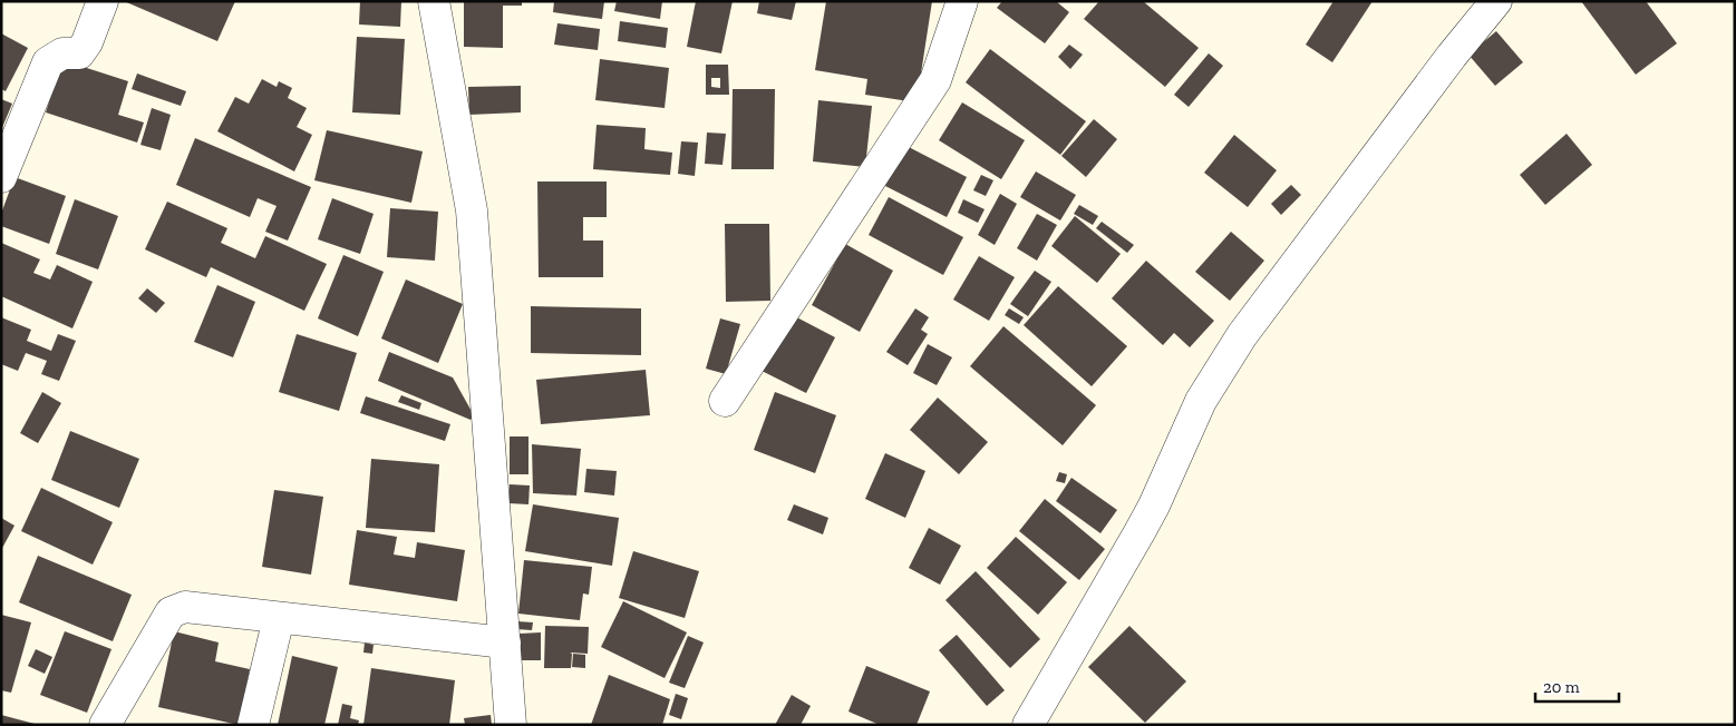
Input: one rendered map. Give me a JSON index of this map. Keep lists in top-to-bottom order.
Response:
{
  "scale_bar": "20 m"
}
